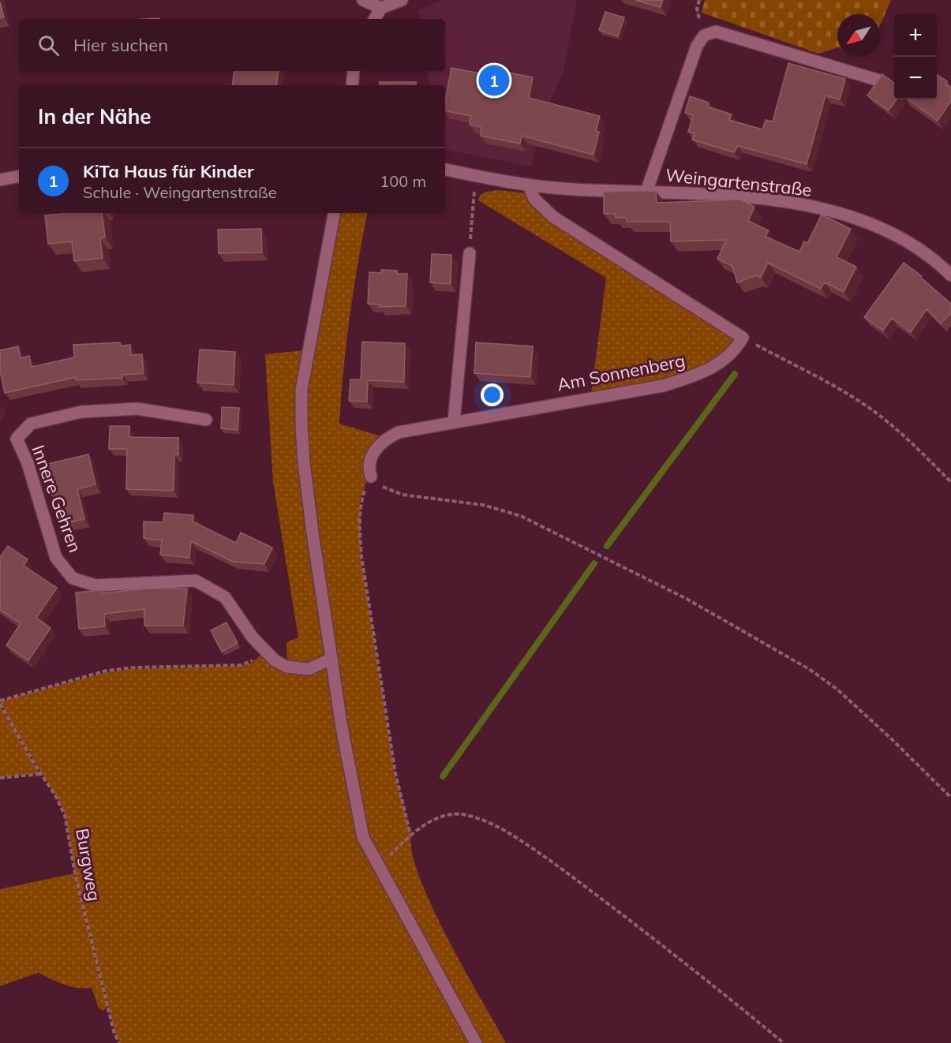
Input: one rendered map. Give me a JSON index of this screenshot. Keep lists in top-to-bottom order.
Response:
{
  "streets": {
    "street": ["Weingartenstraße", "Am Sonnenberg", "Innere Gehren"],
    "path": ["Burgweg"]
  },
  "north": "bottom left",
  "page": {
    "map_buttons": ["+", "−"],
    "search": "Hier suchen",
    "pins": "1",
    "heading": "In der Nähe",
    "list": [
      {
        "mark": "1",
        "name": "KiTa Haus für Kinder",
        "note": "Schule · Weingartenstraße",
        "value": "100 m"
      }
    ]
  }
}
